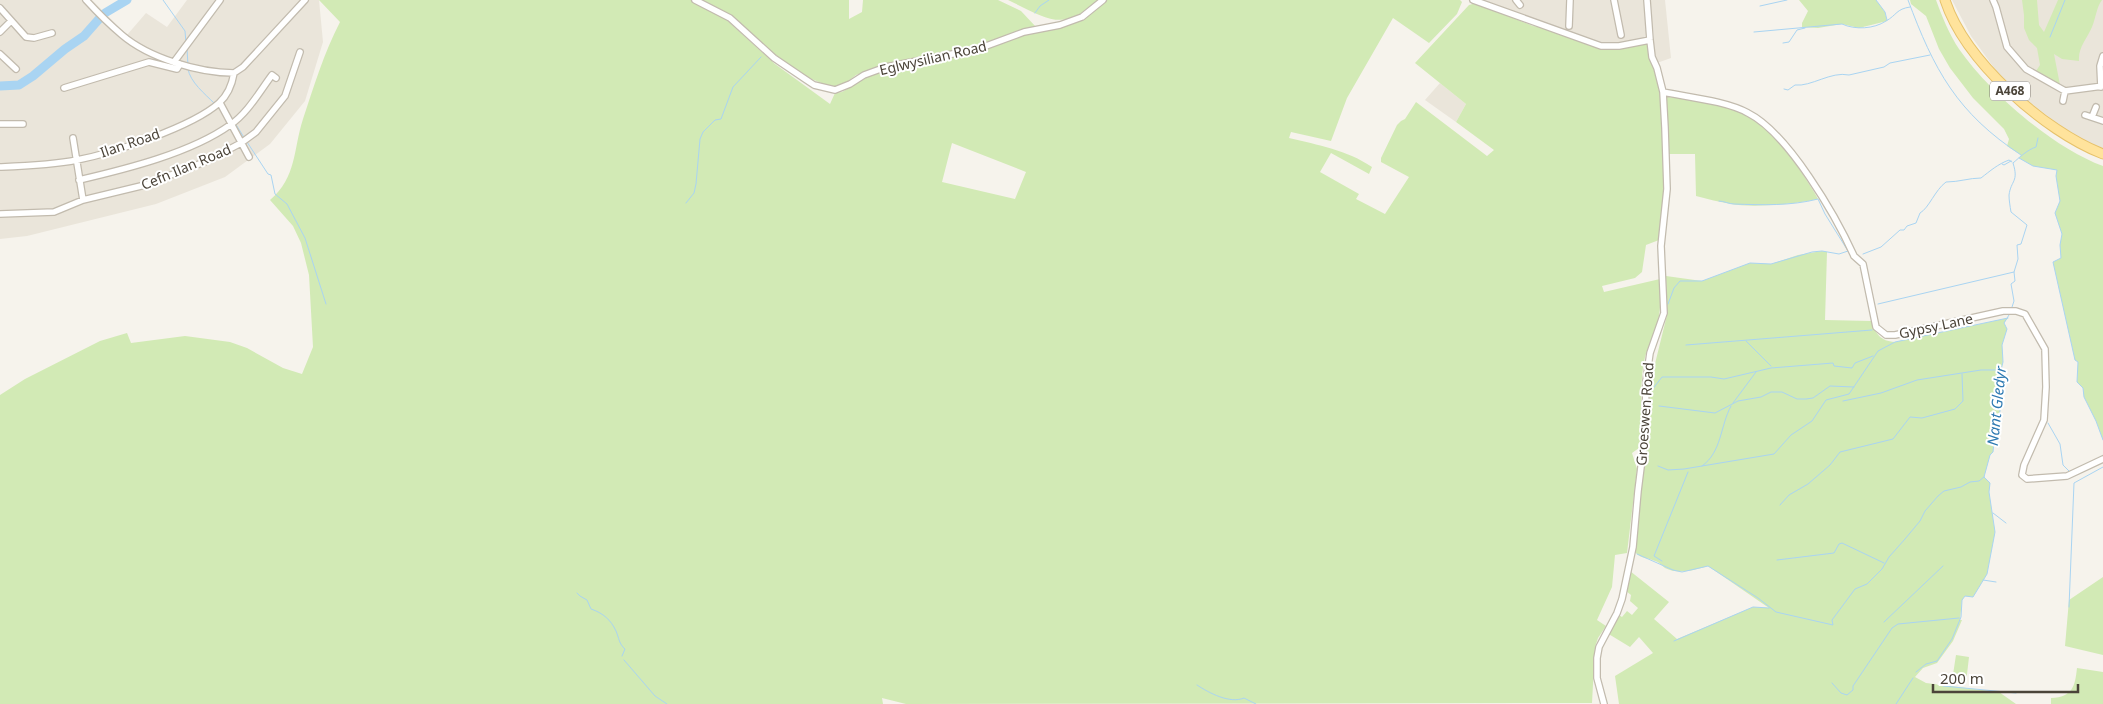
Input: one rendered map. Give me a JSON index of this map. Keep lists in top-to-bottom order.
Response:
{
  "streets": {
    "main road": ["A468"],
    "street": [
      "Eglwysilian Road",
      "Ilan Road",
      "Cefn Ilan Road",
      "Gypsy Lane",
      "Groeswen Road"
    ]
  },
  "crossings": [
    ["Gypsy Lane", "Groeswen Road"]
  ],
  "water": ["Nant Gledyr"],
  "scale_bar": "200 m"
}
